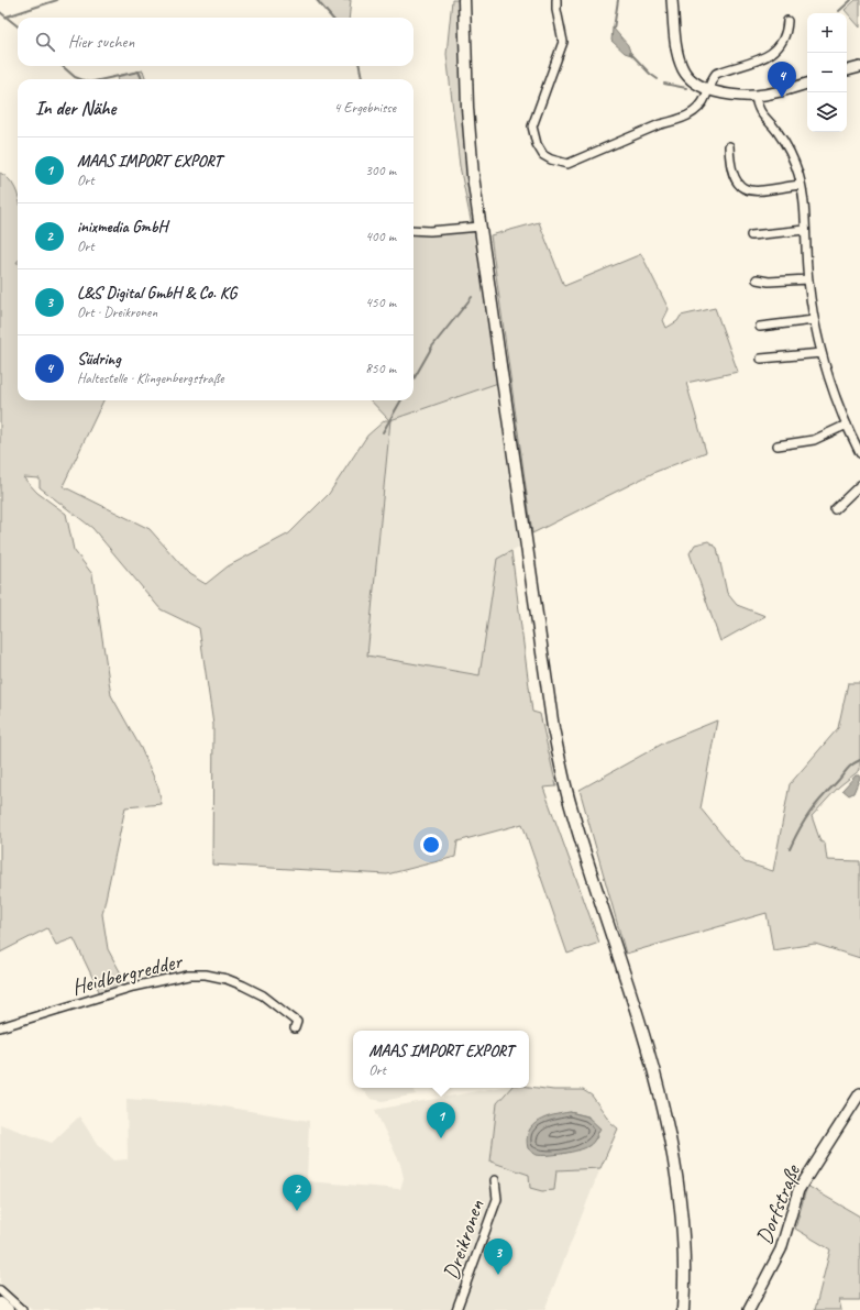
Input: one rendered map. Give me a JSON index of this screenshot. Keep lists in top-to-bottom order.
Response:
{
  "streets": {
    "street": ["Heidbergredder", "Dorfstraße", "Dreikronen"]
  },
  "page": {
    "map_buttons": ["+", "−"],
    "search": "Hier suchen",
    "pins": [
      "4",
      "1",
      "2",
      "3"
    ],
    "heading": ["In der Nähe", "4 Ergebnisse"],
    "list": [
      {
        "mark": "1",
        "name": "MAAS IMPORT EXPORT",
        "note": "Ort",
        "value": "300 m"
      },
      {
        "mark": "2",
        "name": "inixmedia GmbH",
        "note": "Ort",
        "value": "400 m"
      },
      {
        "mark": "3",
        "name": "L&S Digital GmbH & Co. KG",
        "note": "Ort · Dreikronen",
        "value": "450 m"
      },
      {
        "mark": "4",
        "name": "Südring",
        "note": "Haltestelle · Klingenbergstraße",
        "value": "850 m"
      }
    ],
    "popup": ["MAAS IMPORT EXPORT", "Ort"]
  }
}
